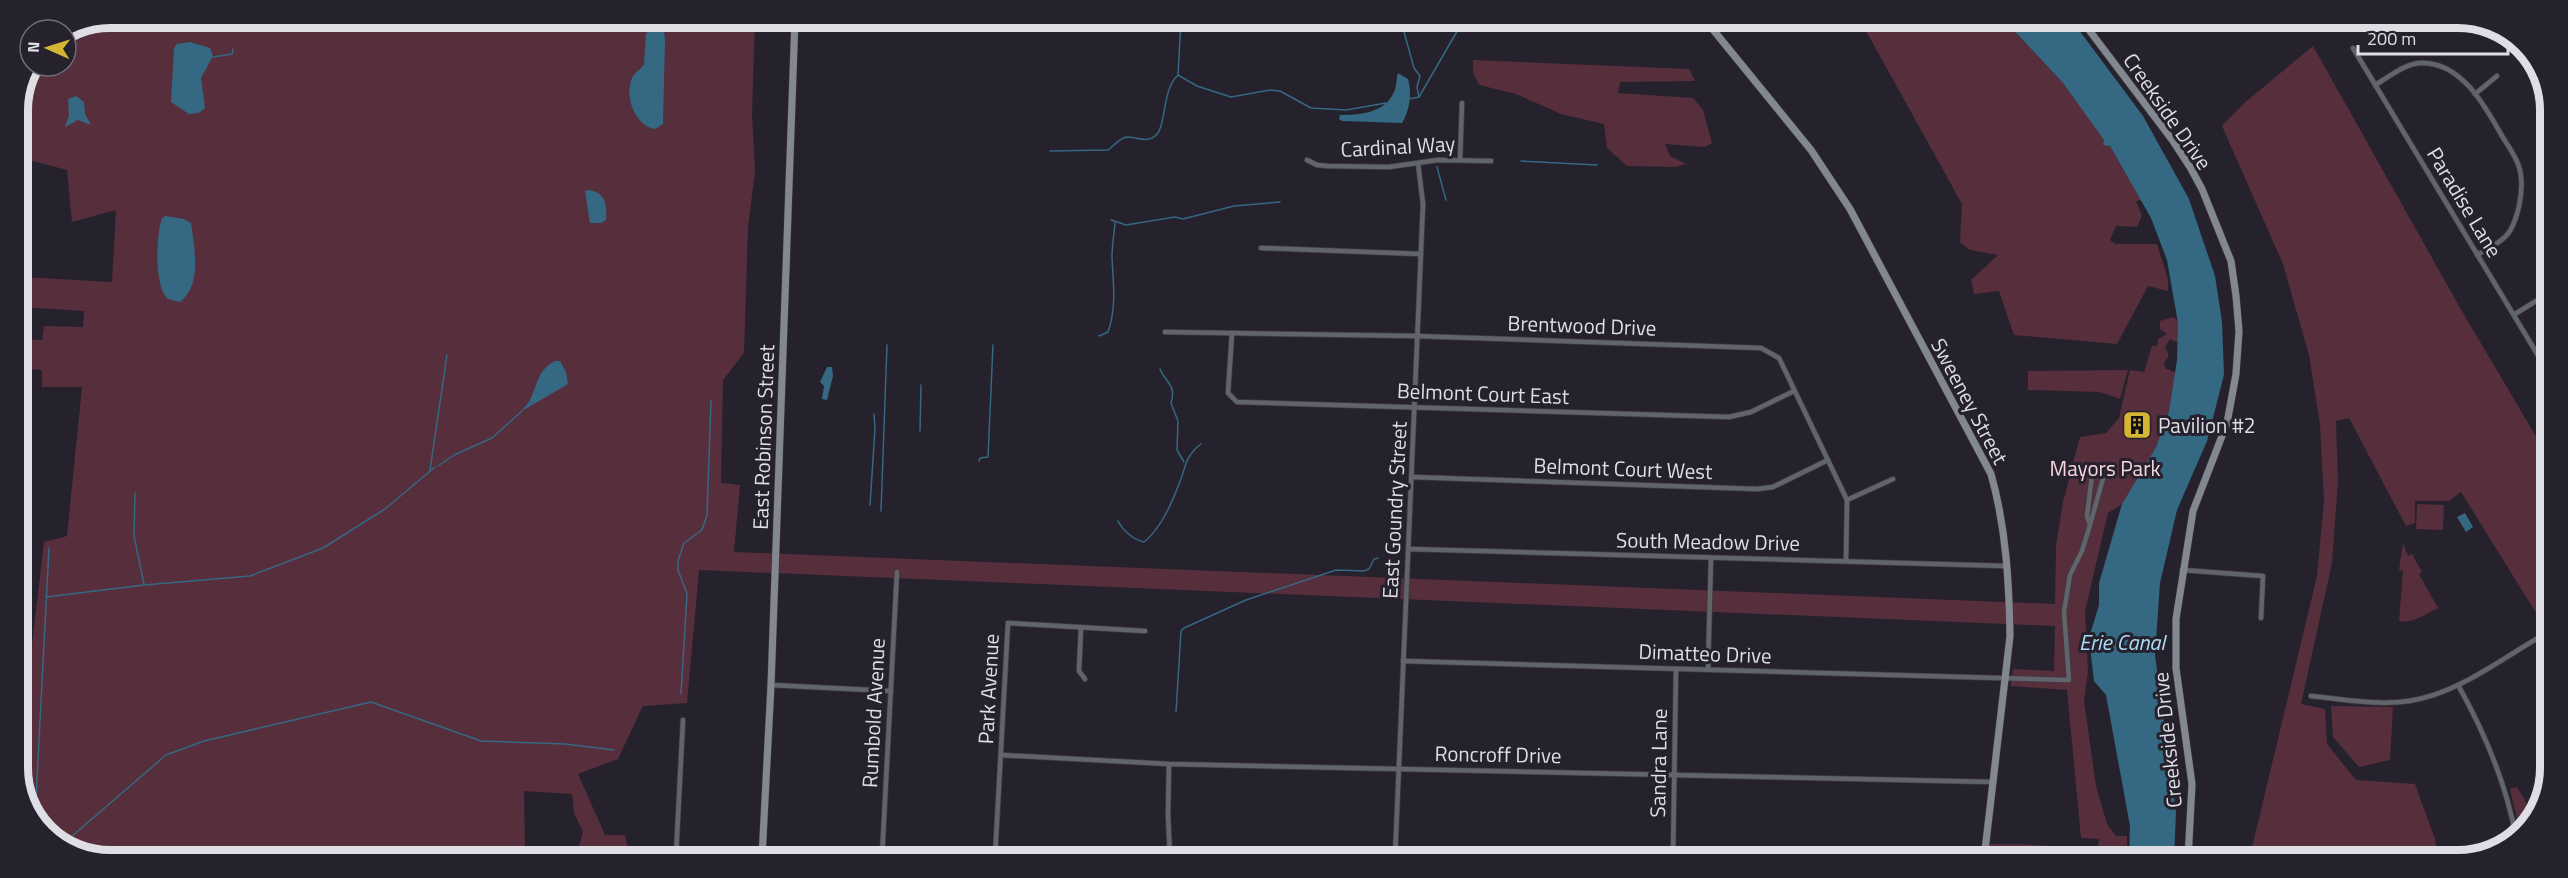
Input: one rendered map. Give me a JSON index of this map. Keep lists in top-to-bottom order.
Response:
{
  "streets": {
    "street": [
      "Creekside Drive",
      "Cardinal Way",
      "Paradise Lane",
      "Brentwood Drive",
      "Belmont Court East",
      "Sweeney Street",
      "East Robinson Street",
      "Belmont Court West",
      "East Goundry Street",
      "South Meadow Drive",
      "Dimatteo Drive",
      "Park Avenue",
      "Rumbold Avenue",
      "Roncroff Drive",
      "Sandra Lane"
    ]
  },
  "crossings": [
    ["Cardinal Way", "East Goundry Street"],
    ["Brentwood Drive", "Belmont Court East"],
    ["Brentwood Drive", "Belmont Court West"],
    ["Brentwood Drive", "East Goundry Street"],
    ["Brentwood Drive", "South Meadow Drive"],
    ["Belmont Court East", "East Goundry Street"],
    ["Sweeney Street", "South Meadow Drive"],
    ["Sweeney Street", "Dimatteo Drive"],
    ["Sweeney Street", "Roncroff Drive"],
    ["Belmont Court West", "East Goundry Street"],
    ["East Goundry Street", "South Meadow Drive"],
    ["East Goundry Street", "Dimatteo Drive"],
    ["East Goundry Street", "Roncroff Drive"],
    ["Dimatteo Drive", "Sandra Lane"],
    ["Park Avenue", "Roncroff Drive"],
    ["Roncroff Drive", "Sandra Lane"]
  ],
  "water": ["Erie Canal"],
  "parks": ["Mayors Park"],
  "places": {
    "building": ["Pavilion #2"]
  },
  "scale_bar": "200 m",
  "north": "left"
}
